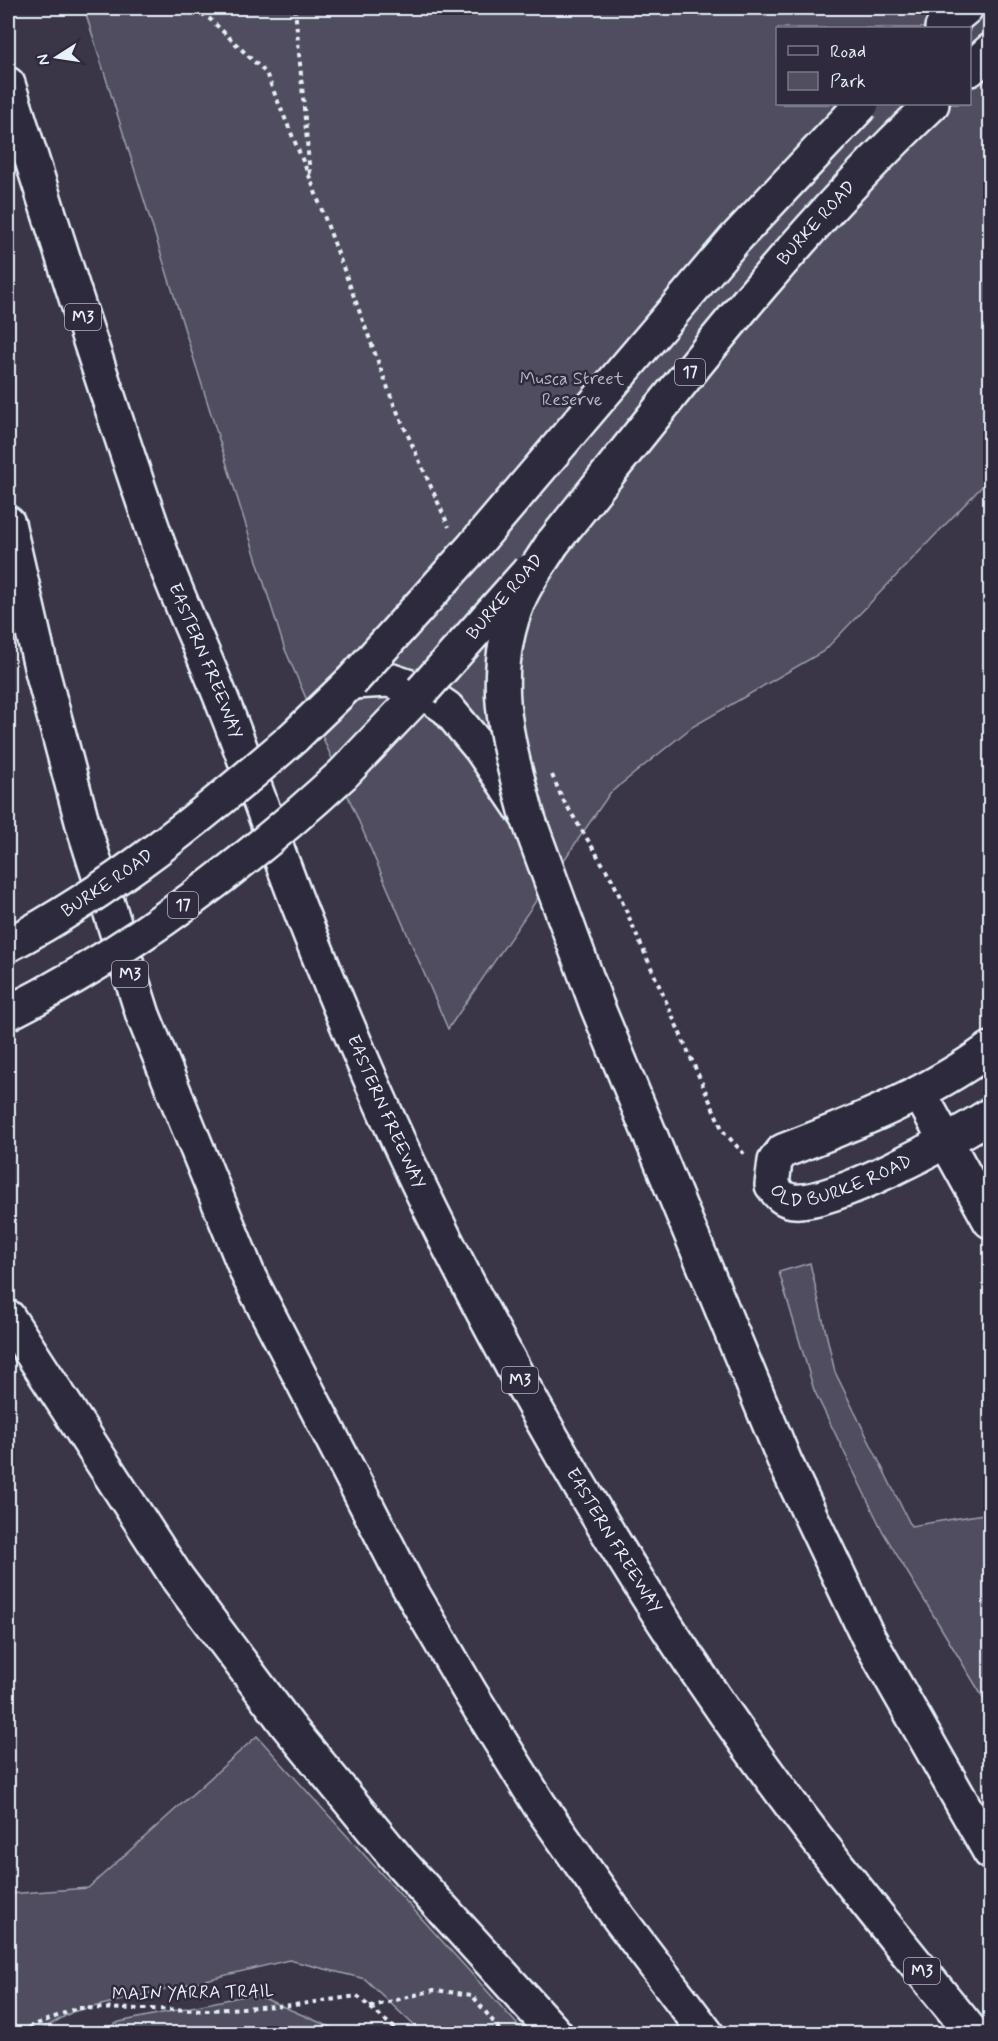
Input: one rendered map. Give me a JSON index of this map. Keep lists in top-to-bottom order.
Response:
{
  "streets": {
    "main road": [
      "BURKE ROAD",
      "M3",
      "17",
      "EASTERN FREEWAY",
      "OLD BURKE ROAD"
    ],
    "path": ["MAIN YARRA TRAIL"]
  },
  "parks": ["Musca Street Reserve"],
  "legend": ["Road", "Park"],
  "north": "left"
}
